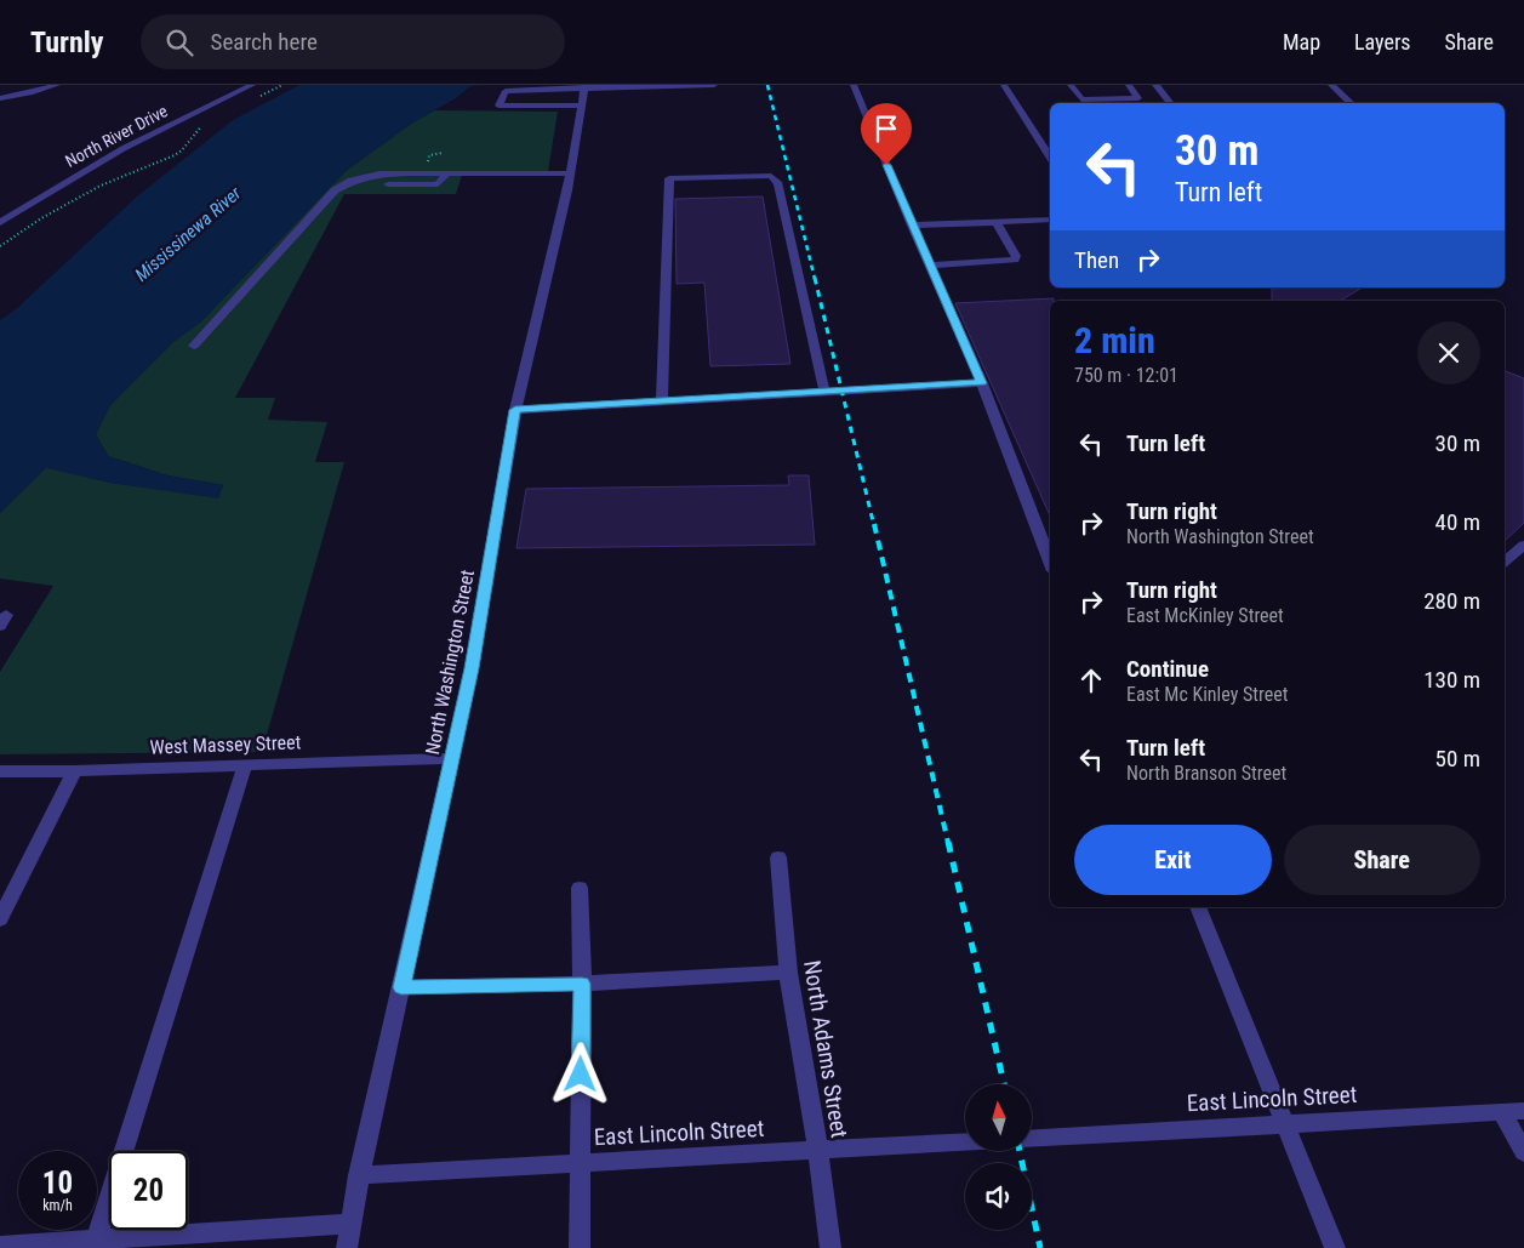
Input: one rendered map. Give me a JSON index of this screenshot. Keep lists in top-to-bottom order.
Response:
{
  "streets": {
    "street": [
      "North River Drive",
      "North Washington Street",
      "West Massey Street",
      "North Adams Street",
      "East Lincoln Street"
    ]
  },
  "crossings": [
    ["North Washington Street", "West Massey Street"],
    ["North Washington Street", "East Lincoln Street"],
    ["North Adams Street", "East Lincoln Street"]
  ],
  "water": ["Mississinewa River"],
  "north": "top",
  "page": {
    "header": "Turnly",
    "search": "Search here",
    "nav": ["Map", "Layers", "Share"],
    "turn": ["30 m", "Turn left"],
    "then": "Then",
    "heading": ["2 min", "750 m · 12:01"],
    "list": [
      {
        "name": "Turn left",
        "value": "30 m"
      },
      {
        "name": "Turn right",
        "note": "North Washington Street",
        "value": "40 m"
      },
      {
        "name": "Turn right",
        "note": "East McKinley Street",
        "value": "280 m"
      },
      {
        "name": "Continue",
        "note": "East Mc Kinley Street",
        "value": "130 m"
      },
      {
        "name": "Turn left",
        "note": "North Branson Street",
        "value": "50 m"
      }
    ],
    "buttons": ["Exit", "Share"],
    "speed": "10 km/h",
    "limit": "20"
  }
}
